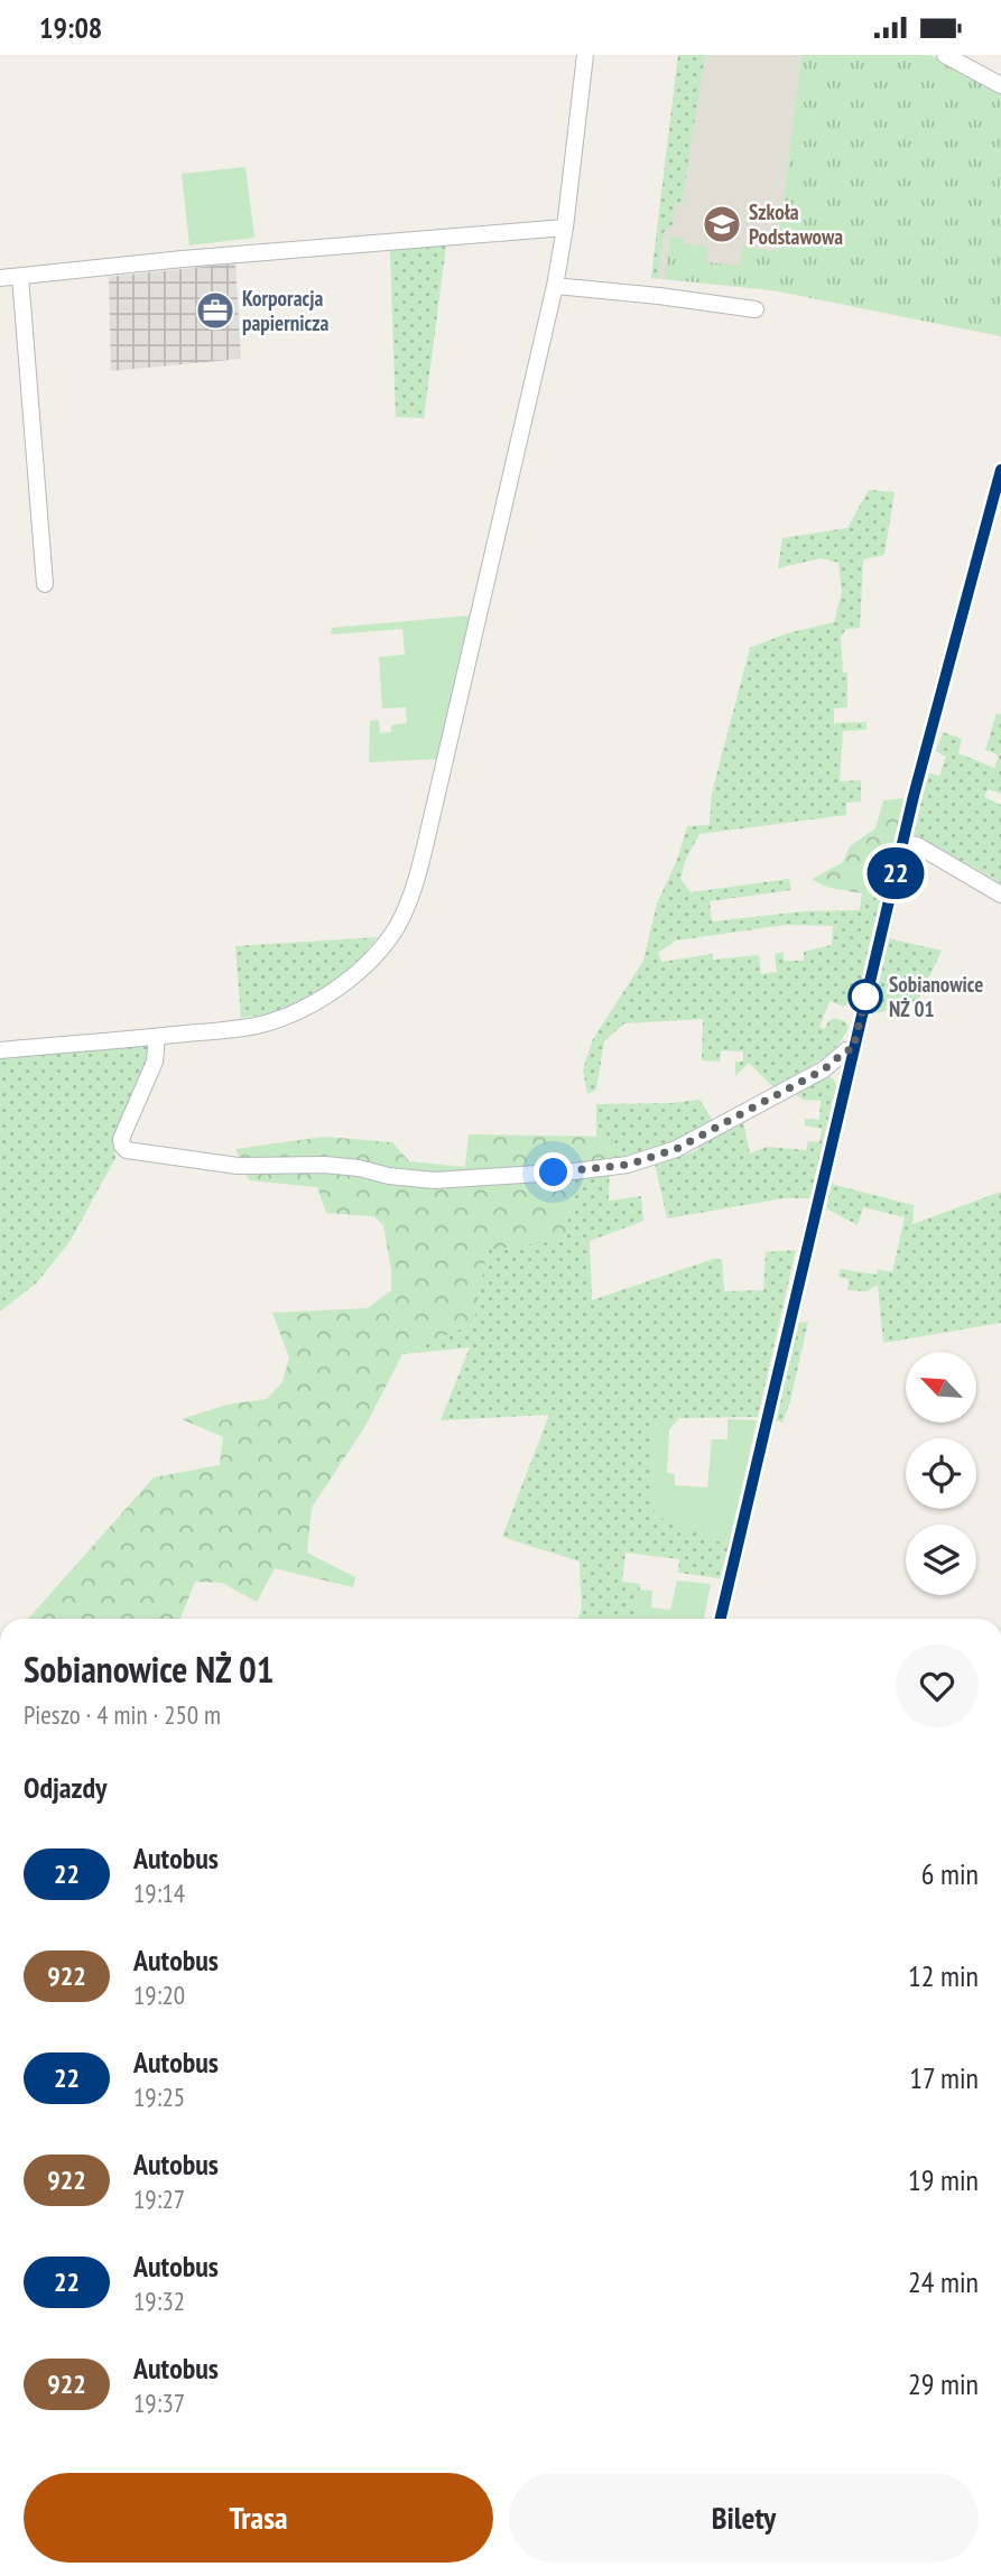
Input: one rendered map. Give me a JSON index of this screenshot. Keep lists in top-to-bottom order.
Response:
{
  "places": {
    "school or university": ["Szkoła Podstawowa"],
    "office": ["Korporacja papiernicza"],
    "other": ["Sobianowice NŻ 01"]
  },
  "lines": ["bus line 22"],
  "north": "top left",
  "page": {
    "status": "19:08",
    "on_map": "22",
    "heading": [
      ["Sobianowice NŻ 01", "Pieszo · 4 min · 250 m"],
      "Odjazdy"
    ],
    "list": [
      {
        "mark": "22",
        "name": "Autobus",
        "note": "19:14",
        "value": "6 min"
      },
      {
        "mark": "922",
        "name": "Autobus",
        "note": "19:20",
        "value": "12 min"
      },
      {
        "mark": "22",
        "name": "Autobus",
        "note": "19:25",
        "value": "17 min"
      },
      {
        "mark": "922",
        "name": "Autobus",
        "note": "19:27",
        "value": "19 min"
      },
      {
        "mark": "22",
        "name": "Autobus",
        "note": "19:32",
        "value": "24 min"
      },
      {
        "mark": "922",
        "name": "Autobus",
        "note": "19:37",
        "value": "29 min"
      }
    ],
    "buttons": ["Trasa", "Bilety"]
  }
}
